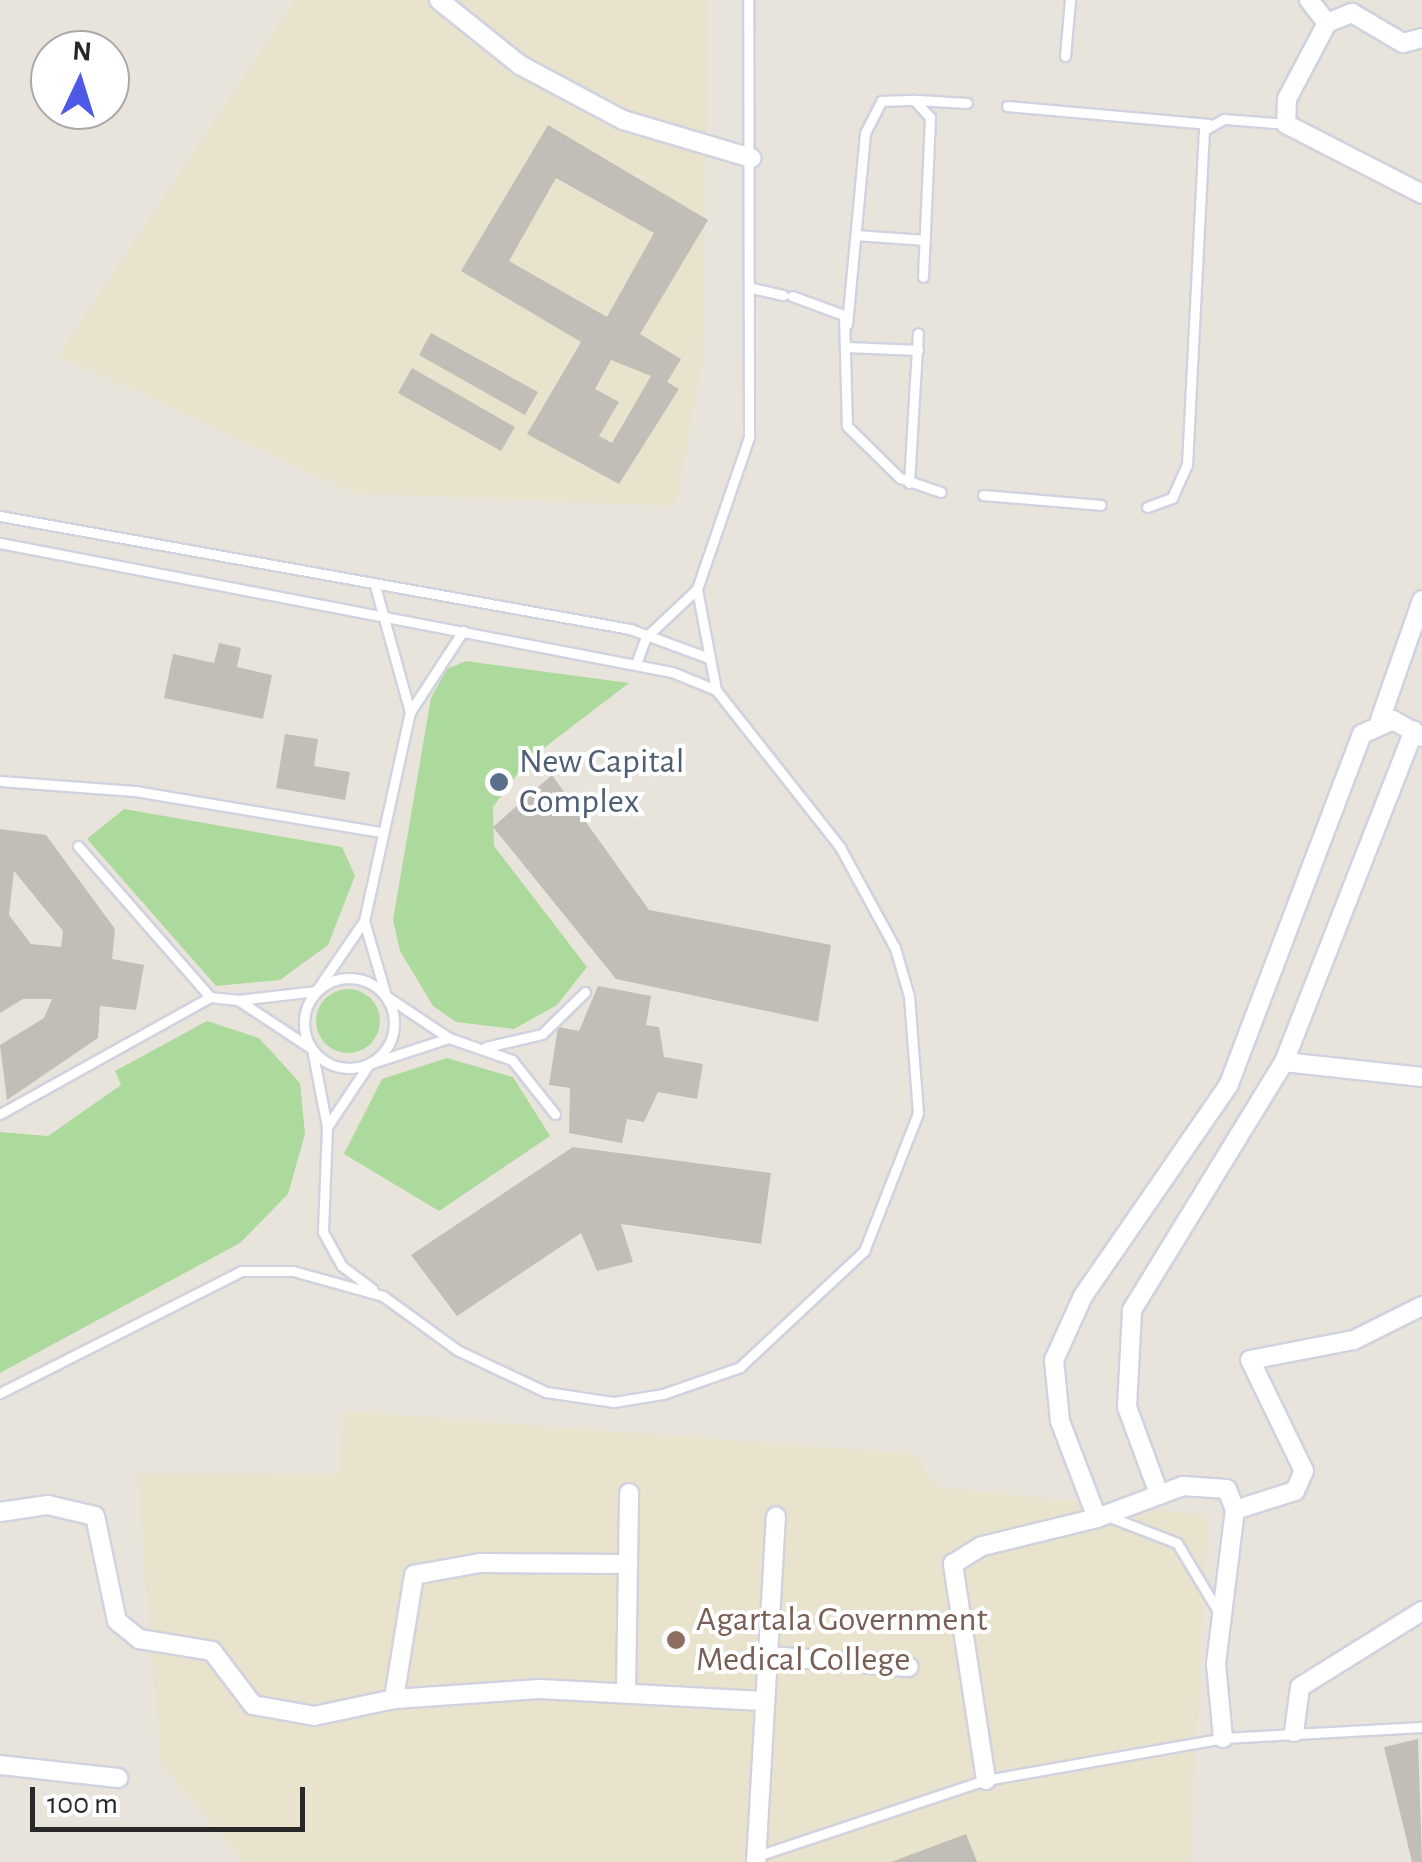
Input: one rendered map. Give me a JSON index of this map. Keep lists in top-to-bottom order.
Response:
{
  "places": ["New Capital Complex", "Agartala Government Medical College"],
  "scale_bar": "100 m",
  "north": "top"
}
